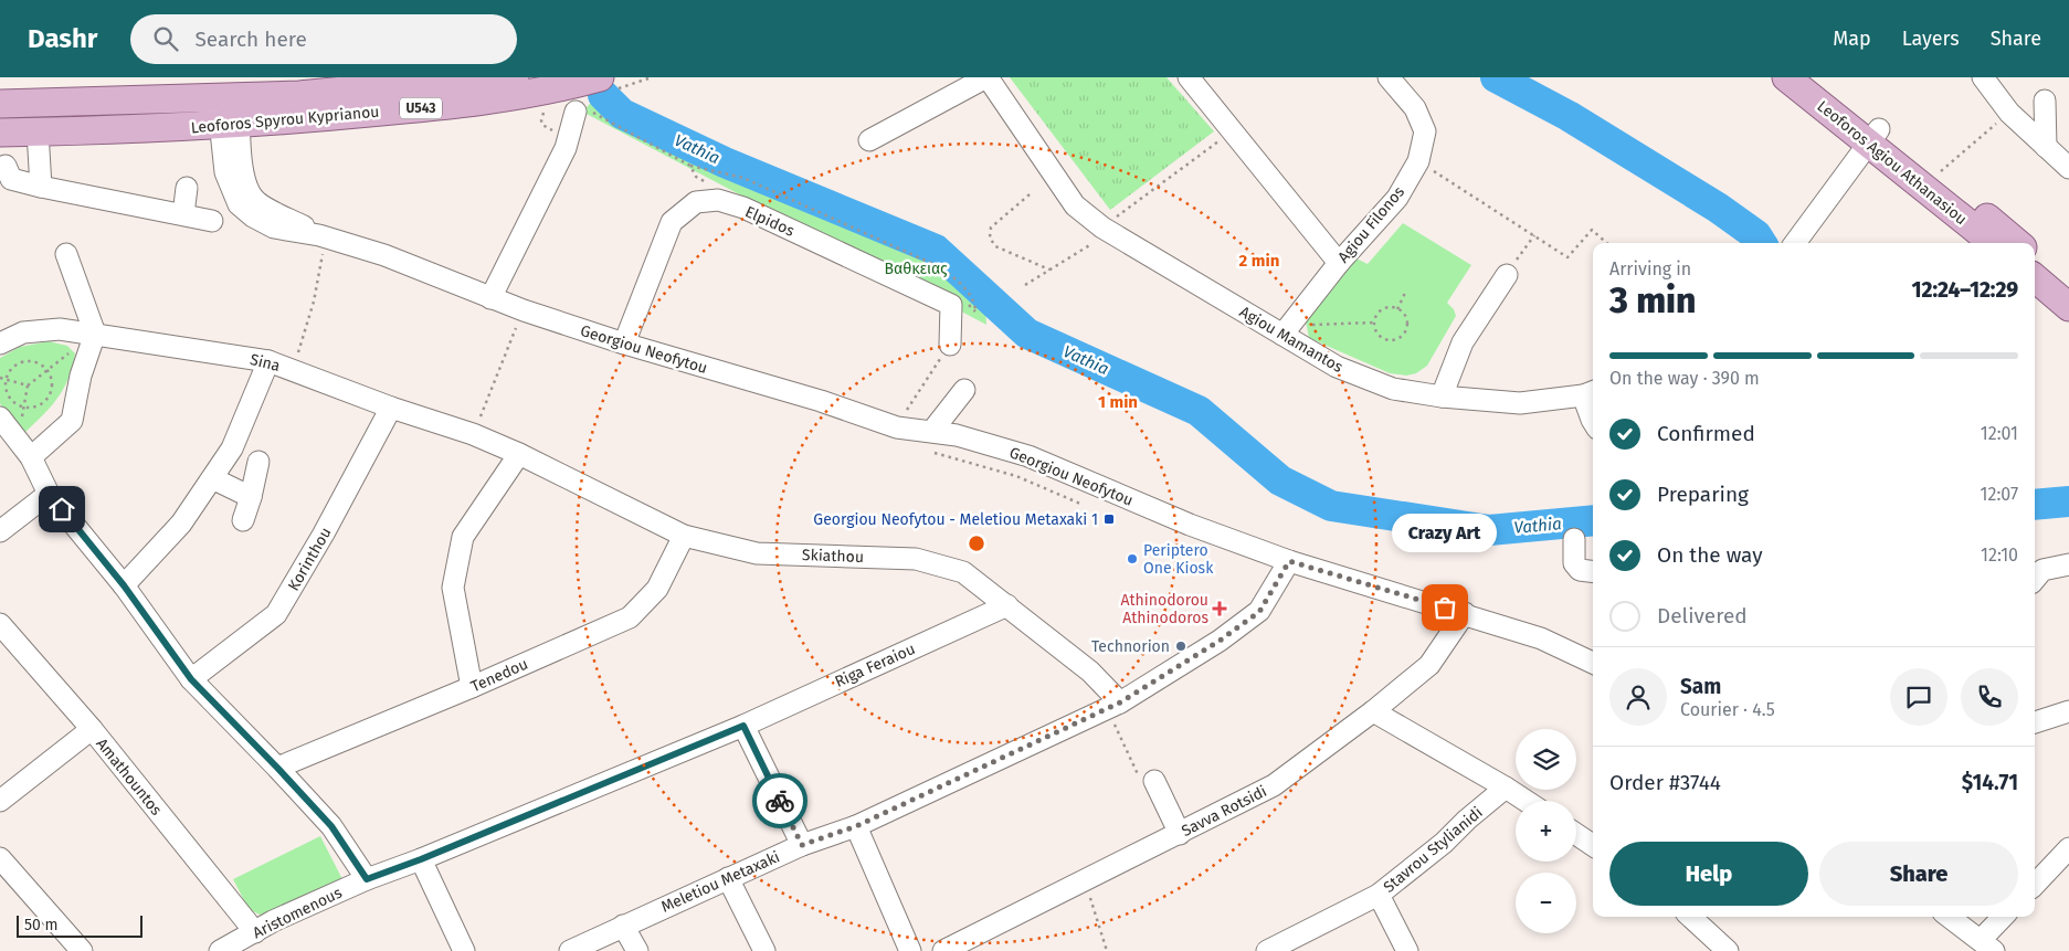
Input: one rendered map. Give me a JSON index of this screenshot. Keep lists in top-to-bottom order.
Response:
{
  "streets": {
    "main road": ["U543", "Leoforos Spyrou Kyprianou", "Leoforos Agiou Athanasiou"],
    "street": [
      "Elpidos",
      "Agiou Filonos",
      "Agiou Mamantos",
      "Georgiou Neofytou",
      "Sina",
      "Skiathou",
      "Korinthou",
      "Riga Feraiou",
      "Tenedou",
      "Amathountos",
      "Savva Rotsidi",
      "Stavrou Stylianidi",
      "Meletiou Metaxaki",
      "Aristomenous"
    ]
  },
  "crossings": [
    ["Leoforos Spyrou Kyprianou", "Georgiou Neofytou"],
    ["Elpidos", "Georgiou Neofytou"],
    ["Agiou Filonos", "Agiou Mamantos"],
    ["Georgiou Neofytou", "Savva Rotsidi"],
    ["Georgiou Neofytou", "Meletiou Metaxaki"],
    ["Sina", "Skiathou"],
    ["Sina", "Korinthou"],
    ["Skiathou", "Riga Feraiou"],
    ["Skiathou", "Tenedou"],
    ["Skiathou", "Meletiou Metaxaki"],
    ["Riga Feraiou", "Aristomenous"],
    ["Amathountos", "Aristomenous"]
  ],
  "water": ["Vathia"],
  "parks": ["Βαθκειας"],
  "places": {
    "transit": ["Georgiou Neofytou - Meletiou Metaxaki 1"],
    "other": ["Periptero One Kiosk", "Crazy Art", "Technorion"],
    "health": ["Athinodorou Athinodoros"]
  },
  "scale_bar": "50 m",
  "page": {
    "header": "Dashr",
    "search": "Search here",
    "nav": ["Map", "Layers", "Share"],
    "heading": ["3 min", "Arriving in", "12:24–12:29"],
    "panel": [
      "Sam",
      "Courier · 4.5",
      "Order #3744",
      "$14.71"
    ],
    "bar": "On the way · 390 m",
    "list": [
      ["Confirmed", "12:01"],
      ["Preparing", "12:07"],
      ["On the way", "12:10"],
      "Delivered"
    ],
    "bubble": "Crazy Art",
    "map_buttons": ["+", "−"],
    "buttons": ["Help", "Share"],
    "scale": "50 m"
  },
  "rings": ["2 min", "1 min"]
}
